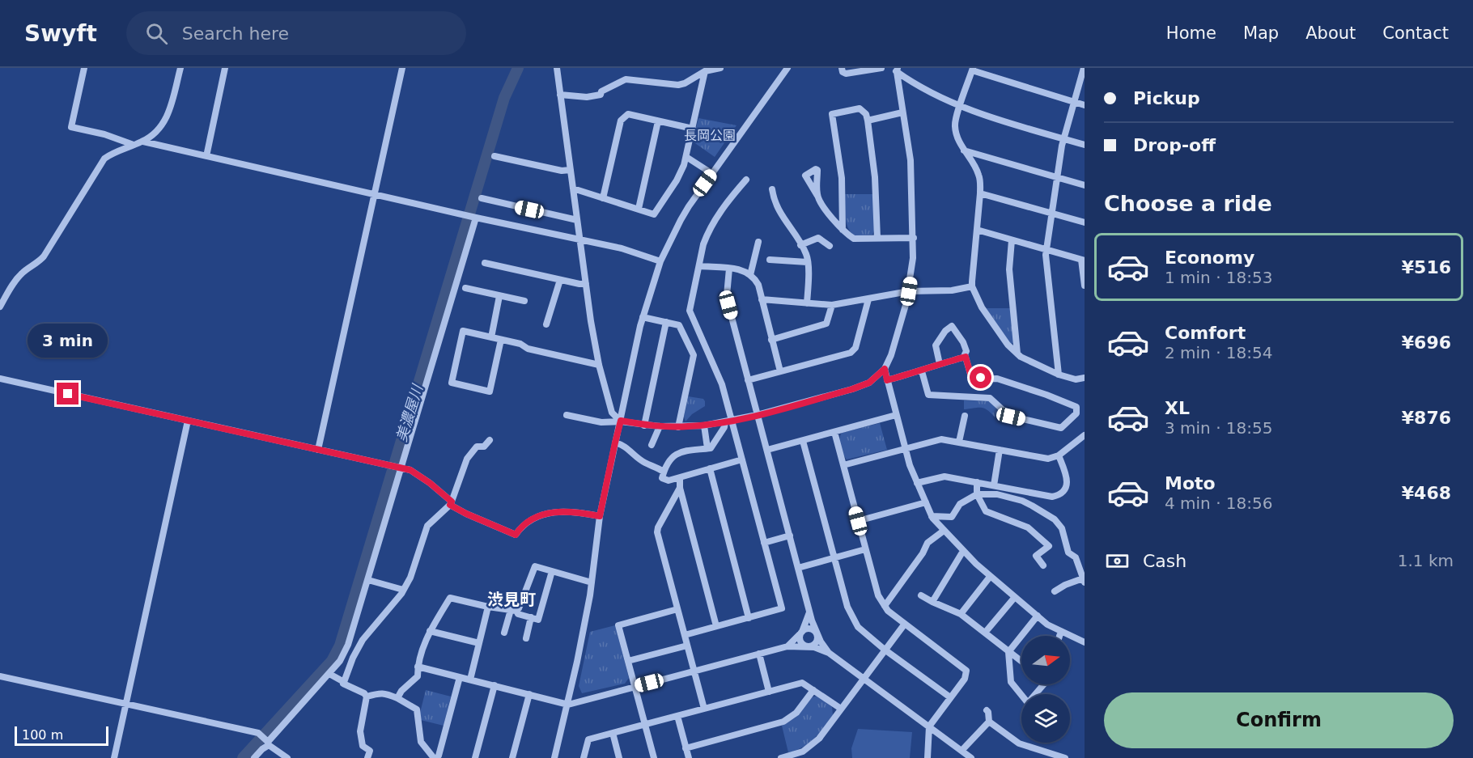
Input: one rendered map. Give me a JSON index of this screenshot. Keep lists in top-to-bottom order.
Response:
{
  "districts": ["渋見町"],
  "water": ["美濃屋川"],
  "parks": ["長岡公園"],
  "scale_bar": "100 m",
  "north": "right",
  "page": {
    "header": "Swyft",
    "search": "Search here",
    "nav": [
      "Home",
      "Map",
      "About",
      "Contact"
    ],
    "banner": ["Pickup", "Drop-off"],
    "heading": "Choose a ride",
    "list": [
      {
        "name": "Economy",
        "note": "1 min · 18:53",
        "value": "¥516"
      },
      {
        "name": "Comfort",
        "note": "2 min · 18:54",
        "value": "¥696"
      },
      {
        "name": "XL",
        "note": "3 min · 18:55",
        "value": "¥876"
      },
      {
        "name": "Moto",
        "note": "4 min · 18:56",
        "value": "¥468"
      }
    ],
    "bubble": "3 min",
    "pay": ["Cash", "1.1 km"],
    "buttons": "Confirm",
    "scale": "100 m"
  }
}
